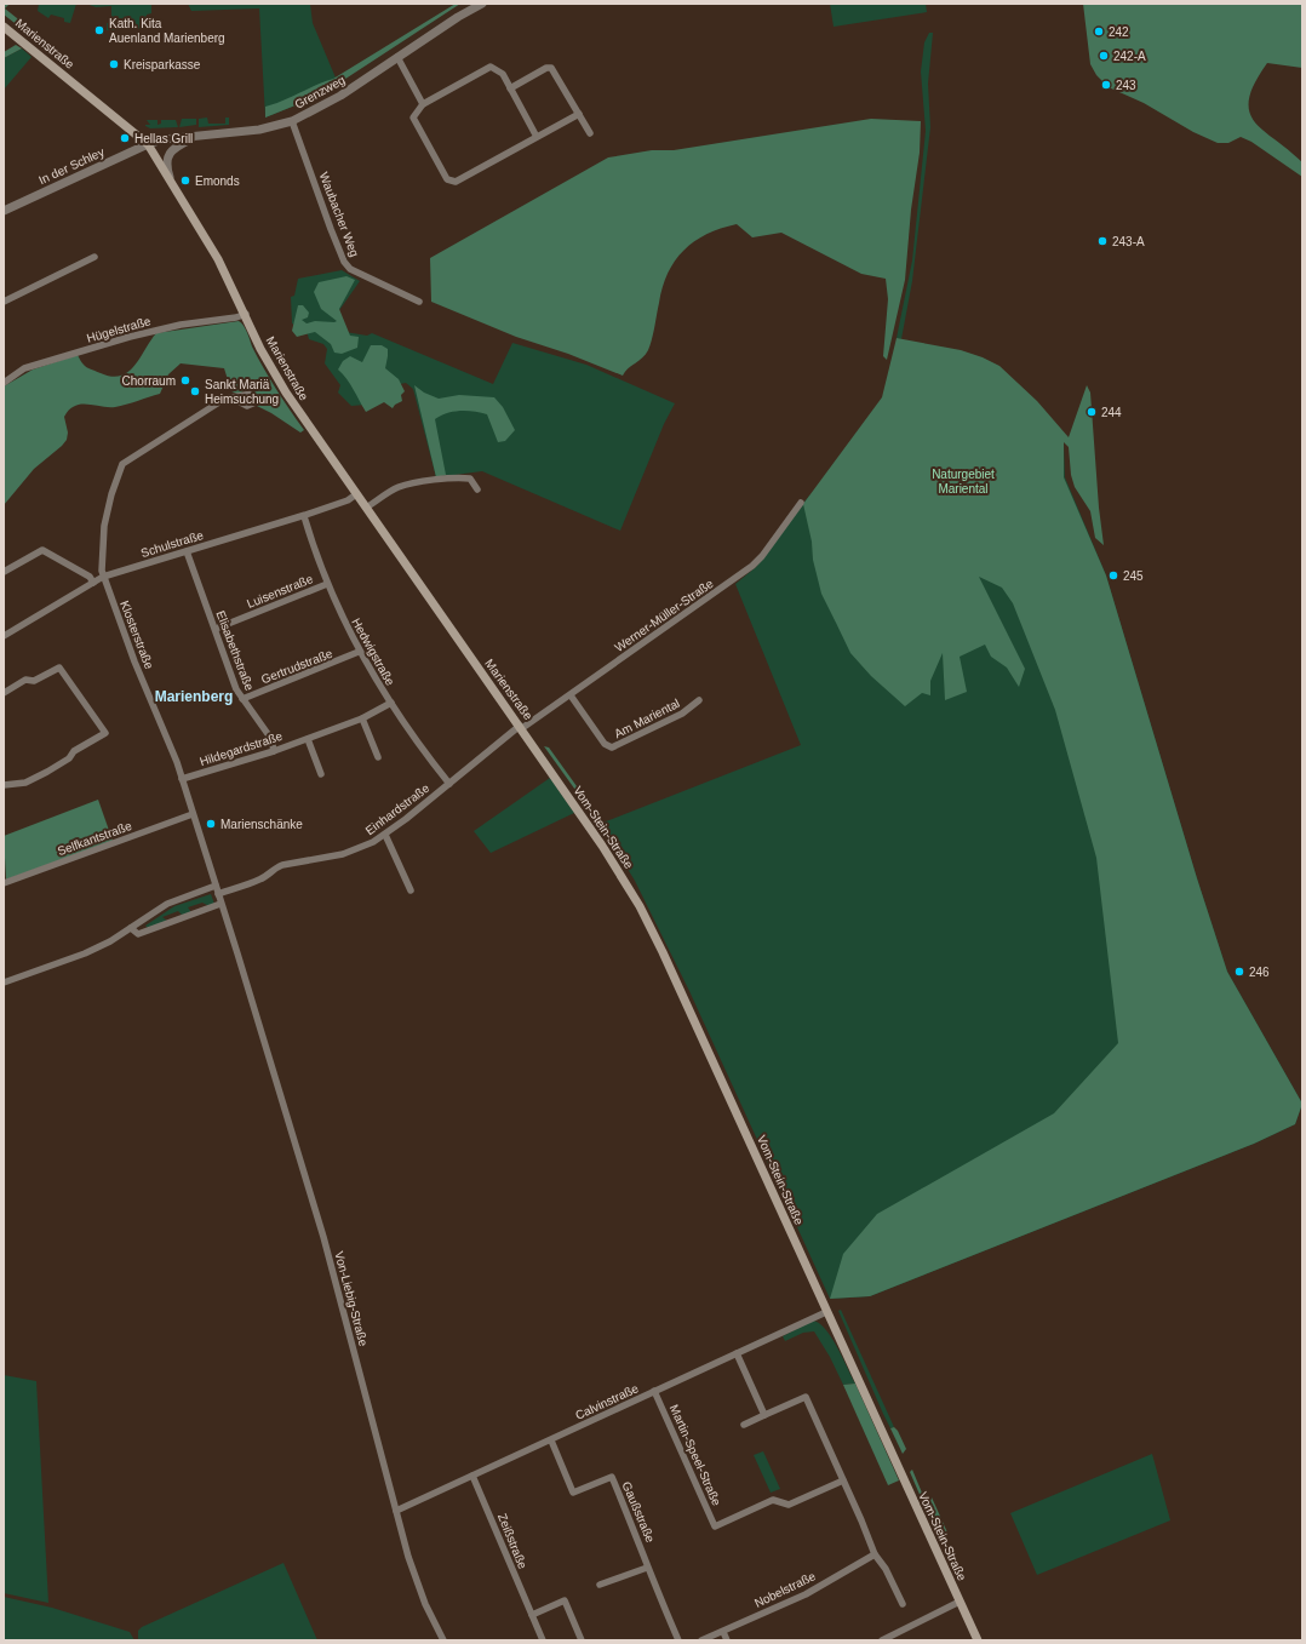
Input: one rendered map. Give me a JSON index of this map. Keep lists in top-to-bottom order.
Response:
{
  "streets": {
    "main road": ["Marienstraße", "Vom-Stein-Straße"],
    "street": [
      "Grenzweg",
      "In der Schley",
      "Waubacher Weg",
      "Hügelstraße",
      "Schulstraße",
      "Luisenstraße",
      "Werner-Müller-Straße",
      "Klosterstraße",
      "Elisabethstraße",
      "Hedwigstraße",
      "Gertrudstraße",
      "Am Mariental",
      "Hildegardstraße",
      "Einhardstraße",
      "Selfkantstraße",
      "Von-Liebig-Straße",
      "Calvinstraße",
      "Martin-Speel-Straße",
      "Gaußstraße",
      "Zeißstraße",
      "Nobelstraße"
    ]
  },
  "crossings": [
    ["Marienstraße", "Grenzweg"],
    ["Marienstraße", "In der Schley"],
    ["Marienstraße", "Hügelstraße"],
    ["Marienstraße", "Schulstraße"],
    ["Marienstraße", "Werner-Müller-Straße"],
    ["Marienstraße", "Einhardstraße"],
    ["Marienstraße", "Vom-Stein-Straße"],
    ["Grenzweg", "In der Schley"],
    ["Grenzweg", "Waubacher Weg"],
    ["Schulstraße", "Klosterstraße"],
    ["Schulstraße", "Elisabethstraße"],
    ["Schulstraße", "Hedwigstraße"],
    ["Luisenstraße", "Elisabethstraße"],
    ["Luisenstraße", "Hedwigstraße"],
    ["Werner-Müller-Straße", "Am Mariental"],
    ["Werner-Müller-Straße", "Einhardstraße"],
    ["Klosterstraße", "Hildegardstraße"],
    ["Klosterstraße", "Einhardstraße"],
    ["Klosterstraße", "Selfkantstraße"],
    ["Klosterstraße", "Von-Liebig-Straße"],
    ["Elisabethstraße", "Gertrudstraße"],
    ["Elisabethstraße", "Hildegardstraße"],
    ["Hedwigstraße", "Gertrudstraße"],
    ["Hedwigstraße", "Hildegardstraße"],
    ["Hedwigstraße", "Einhardstraße"],
    ["Vom-Stein-Straße", "Calvinstraße"],
    ["Von-Liebig-Straße", "Calvinstraße"],
    ["Calvinstraße", "Martin-Speel-Straße"],
    ["Calvinstraße", "Gaußstraße"],
    ["Calvinstraße", "Zeißstraße"]
  ],
  "districts": ["Marienberg"],
  "parks": ["Naturgebiet Mariental"],
  "places": [
    "Kath. Kita Auenland Marienberg",
    "242",
    "242-A",
    "Kreisparkasse",
    "243",
    "Hellas Grill",
    "Emonds",
    "243-A",
    "Chorraum",
    "Sankt Mariä Heimsuchung",
    "244",
    "245",
    "Marienschänke",
    "246"
  ]
}
